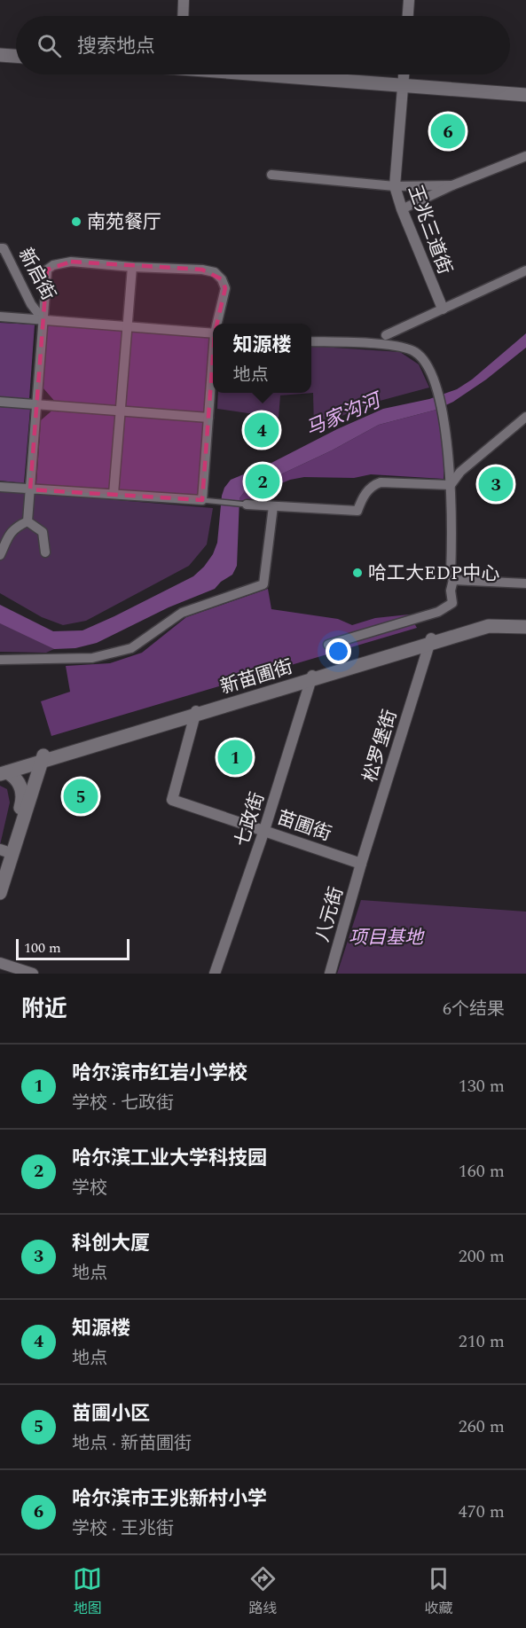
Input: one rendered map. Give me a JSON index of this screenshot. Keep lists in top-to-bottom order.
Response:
{
  "streets": {
    "main road": ["新苗圃街"],
    "street": [
      "王兆三道街",
      "新启街",
      "松罗堡街",
      "七政街",
      "苗圃街",
      "八元街"
    ]
  },
  "crossings": [
    ["新苗圃街", "松罗堡街"],
    ["新苗圃街", "七政街"],
    ["新苗圃街", "苗圃街"],
    ["松罗堡街", "苗圃街"],
    ["松罗堡街", "八元街"],
    ["七政街", "苗圃街"],
    ["苗圃街", "八元街"]
  ],
  "water": ["马家沟河"],
  "parks": ["项目基地"],
  "places": ["南苑餐厅", "哈工大EDP中心"],
  "scale_bar": "100 m",
  "page": {
    "search": "搜索地点",
    "pins": [
      "6",
      "4",
      "2",
      "3",
      "1",
      "5"
    ],
    "popup": ["知源楼", "地点"],
    "scale": "100 m",
    "heading": ["附近", "6个结果"],
    "list": [
      {
        "mark": "1",
        "name": "哈尔滨市红岩小学校",
        "note": "学校 · 七政街",
        "value": "130 m"
      },
      {
        "mark": "2",
        "name": "哈尔滨工业大学科技园",
        "note": "学校",
        "value": "160 m"
      },
      {
        "mark": "3",
        "name": "科创大厦",
        "note": "地点",
        "value": "200 m"
      },
      {
        "mark": "4",
        "name": "知源楼",
        "note": "地点",
        "value": "210 m"
      },
      {
        "mark": "5",
        "name": "苗圃小区",
        "note": "地点 · 新苗圃街",
        "value": "260 m"
      },
      {
        "mark": "6",
        "name": "哈尔滨市王兆新村小学",
        "note": "学校 · 王兆街",
        "value": "470 m"
      }
    ],
    "nav": ["地图", "路线", "收藏"]
  }
}
